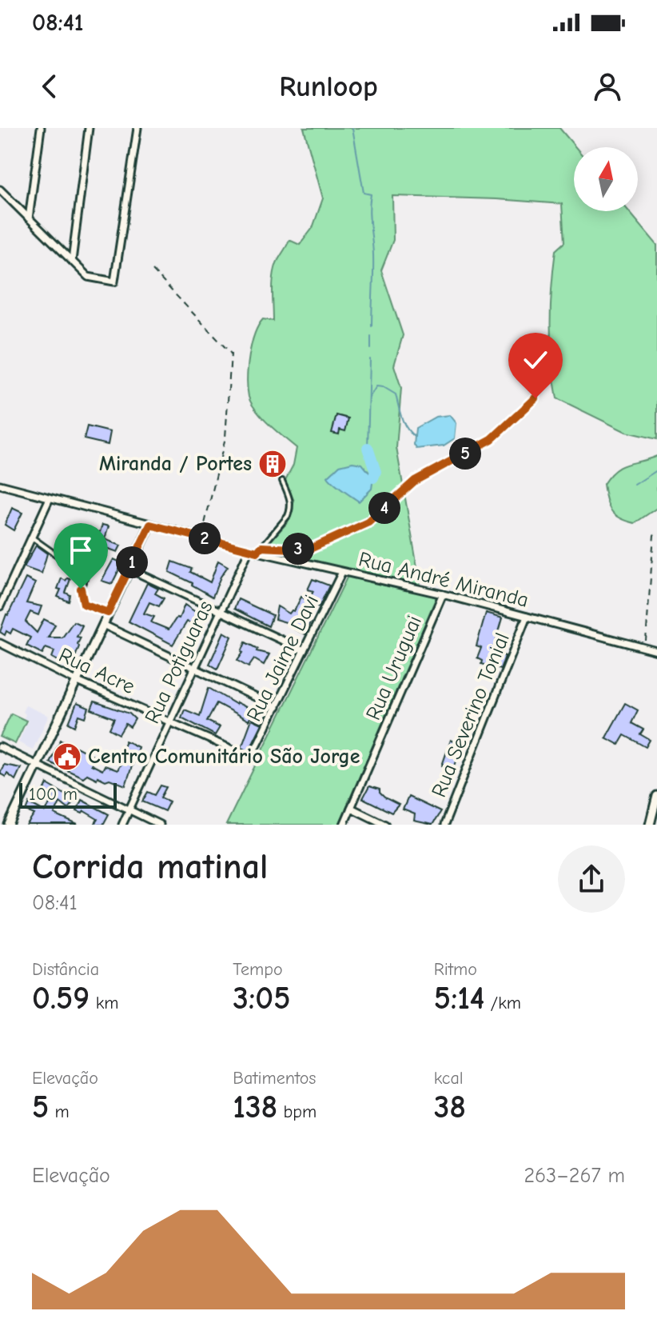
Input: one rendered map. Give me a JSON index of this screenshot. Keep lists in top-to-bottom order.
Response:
{
  "streets": {
    "street": [
      "Rua André Miranda",
      "Rua Jaime Davi",
      "Rua Potiguaras",
      "Rua Uruguai",
      "Rua Acre",
      "Rua Severino Tonial"
    ]
  },
  "crossings": [
    ["Rua André Miranda", "Rua Jaime Davi"],
    ["Rua André Miranda", "Rua Potiguaras"],
    ["Rua André Miranda", "Rua Uruguai"],
    ["Rua André Miranda", "Rua Severino Tonial"],
    ["Rua Jaime Davi", "Rua Acre"],
    ["Rua Potiguaras", "Rua Acre"]
  ],
  "places": {
    "building": ["Miranda / Portes"],
    "public building": ["Centro Comunitário São Jorge"]
  },
  "scale_bar": "100 m",
  "north": "top",
  "page": {
    "status": "08:41",
    "header": "Runloop",
    "pins": [
      "5",
      "4",
      "2",
      "3",
      "1"
    ],
    "scale": "100 m",
    "heading": ["Corrida matinal", "08:41"],
    "stats": [
      ["Distância", "0.59 km"],
      ["Tempo", "3:05"],
      ["Ritmo", "5:14 /km"],
      ["Elevação", "5 m"],
      ["Batimentos", "138 bpm"],
      ["kcal", "38"]
    ],
    "chart": ["Elevação", "263–267 m"]
  }
}
